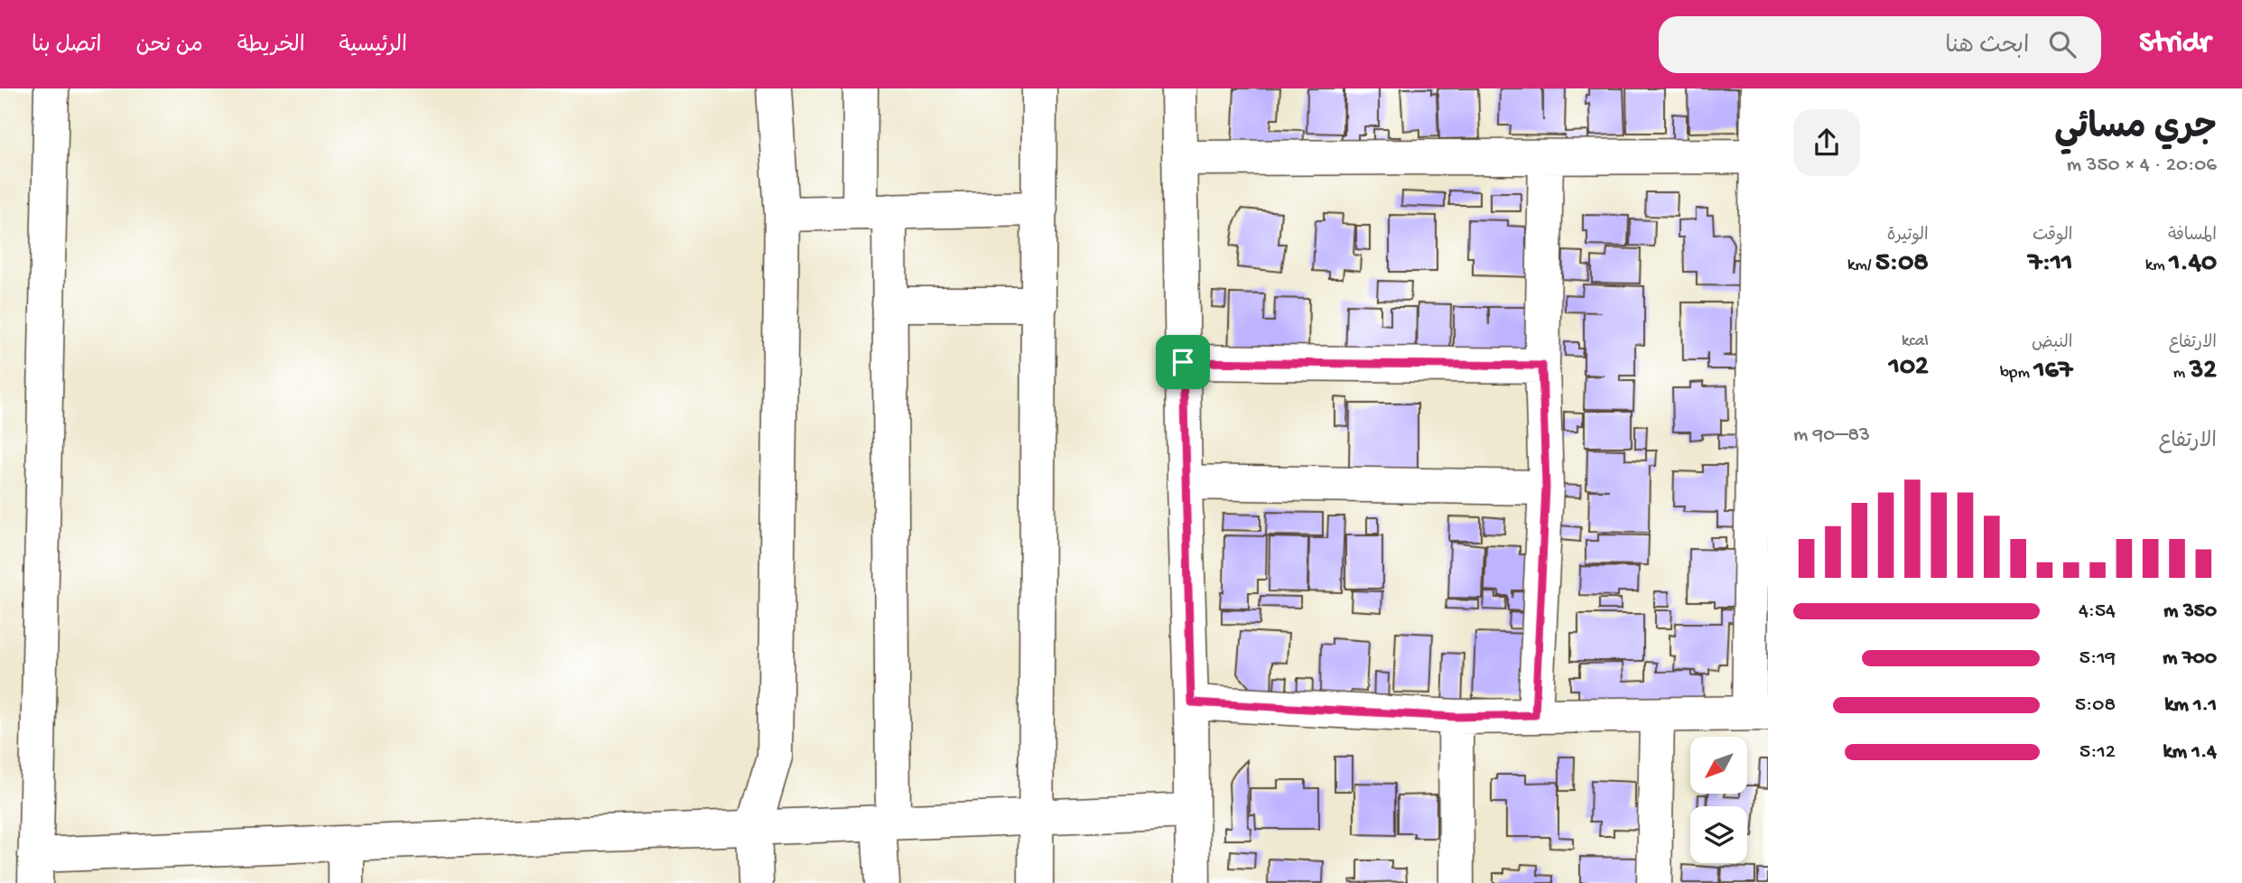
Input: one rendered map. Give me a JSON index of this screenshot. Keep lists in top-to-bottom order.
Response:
{
  "north": "bottom left",
  "page": {
    "header": "Stridr",
    "search": "ابحث هنا",
    "nav": [
      "الرئيسية",
      "الخريطة",
      "من نحن",
      "اتصل بنا"
    ],
    "heading": ["جري مسائي", "20:06 · 4 × 350 m"],
    "stats": [
      ["المسافة", "1.40 km"],
      ["الوقت", "7:11"],
      ["الوتيرة", "5:08 /km"],
      ["الارتفاع", "32 m"],
      ["النبض", "167 bpm"],
      ["kcal", "102"]
    ],
    "chart": ["الارتفاع", "83–90 m"],
    "list": [
      {
        "name": "350 m",
        "note": "4:54"
      },
      {
        "name": "700 m",
        "note": "5:19"
      },
      {
        "name": "1.1 km",
        "note": "5:08"
      },
      {
        "name": "1.4 km",
        "note": "5:12"
      }
    ]
  }
}
